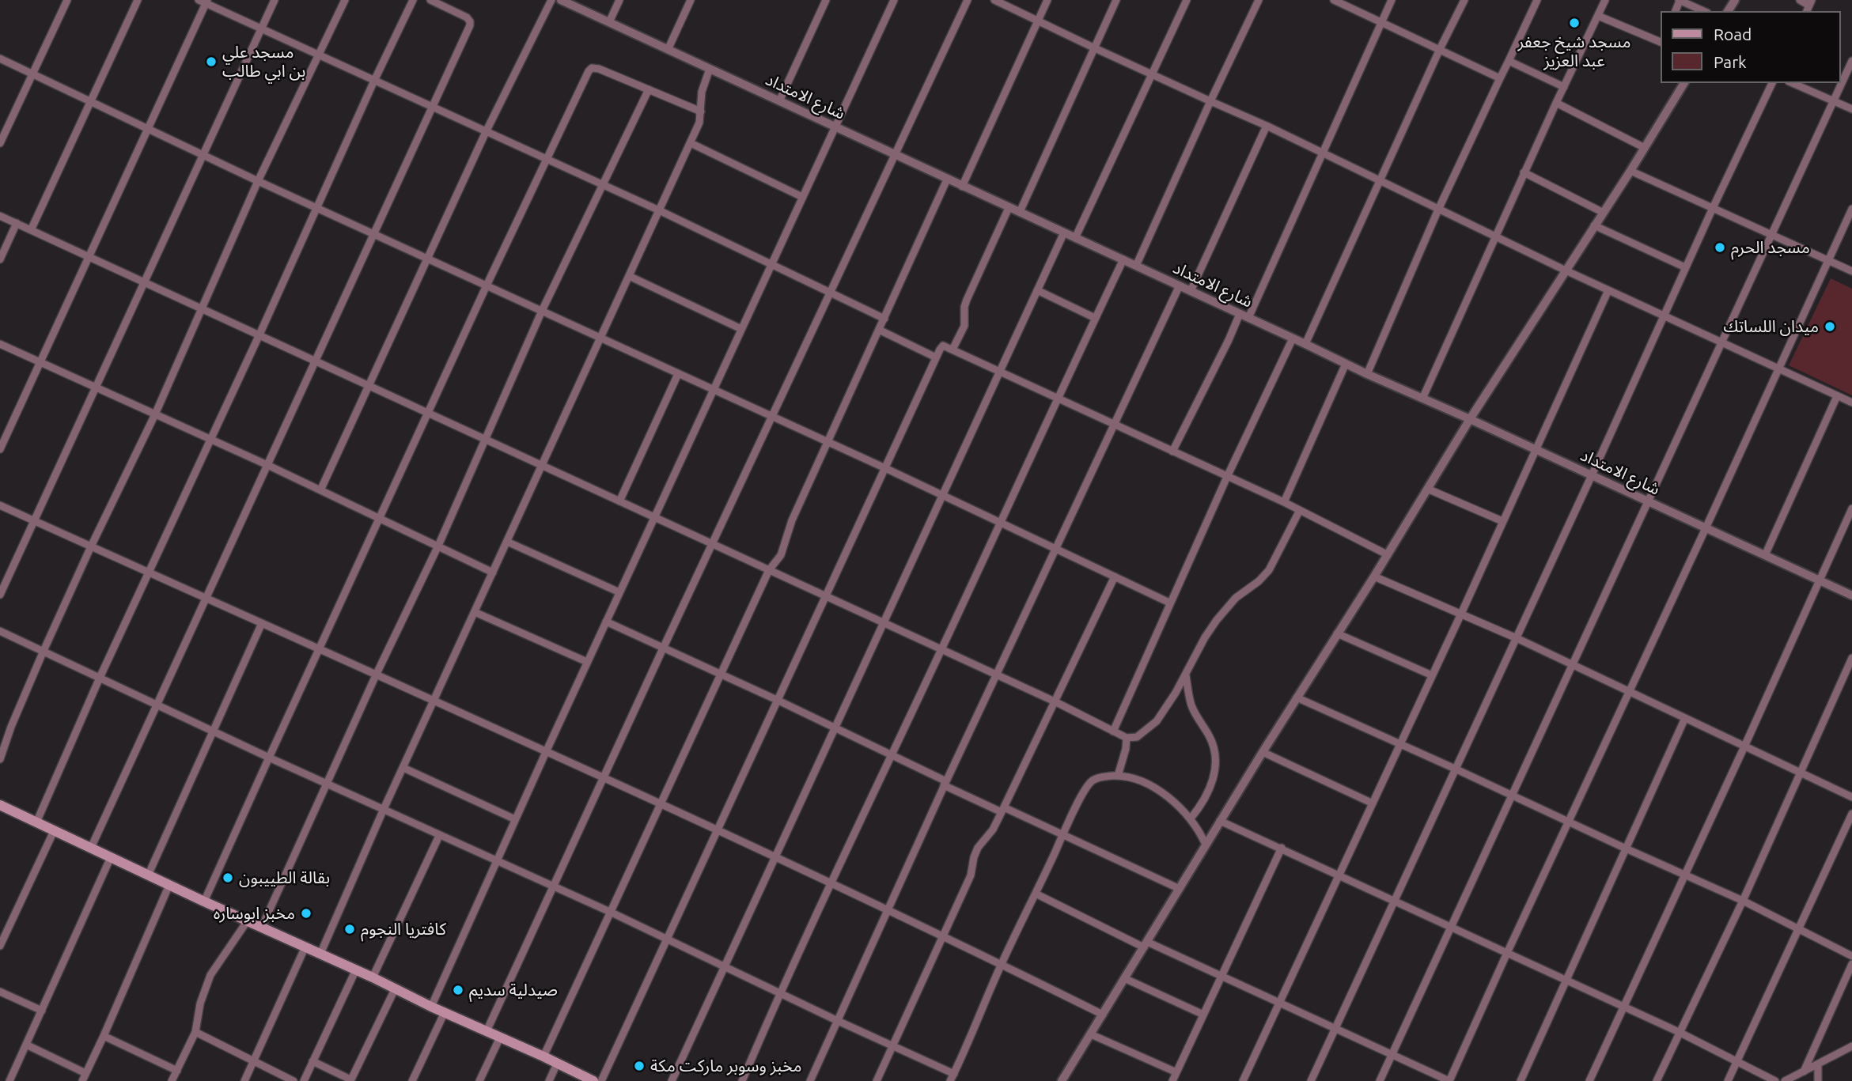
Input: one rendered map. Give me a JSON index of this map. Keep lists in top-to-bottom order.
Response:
{
  "streets": {
    "street": ["شارع الامتداد"]
  },
  "places": [
    "مسجد شيخ جعفر عبد العزيز",
    "مسجد علي بن ابي طالب",
    "مسجد الحرم",
    "ميدان اللساتك",
    "بقالة الطييبون",
    "مخبز ابوساره",
    "كافتريا النجوم",
    "صيدلية سديم",
    "مخبز وسوبر ماركت مكة"
  ],
  "legend": ["Road", "Park"]
}
